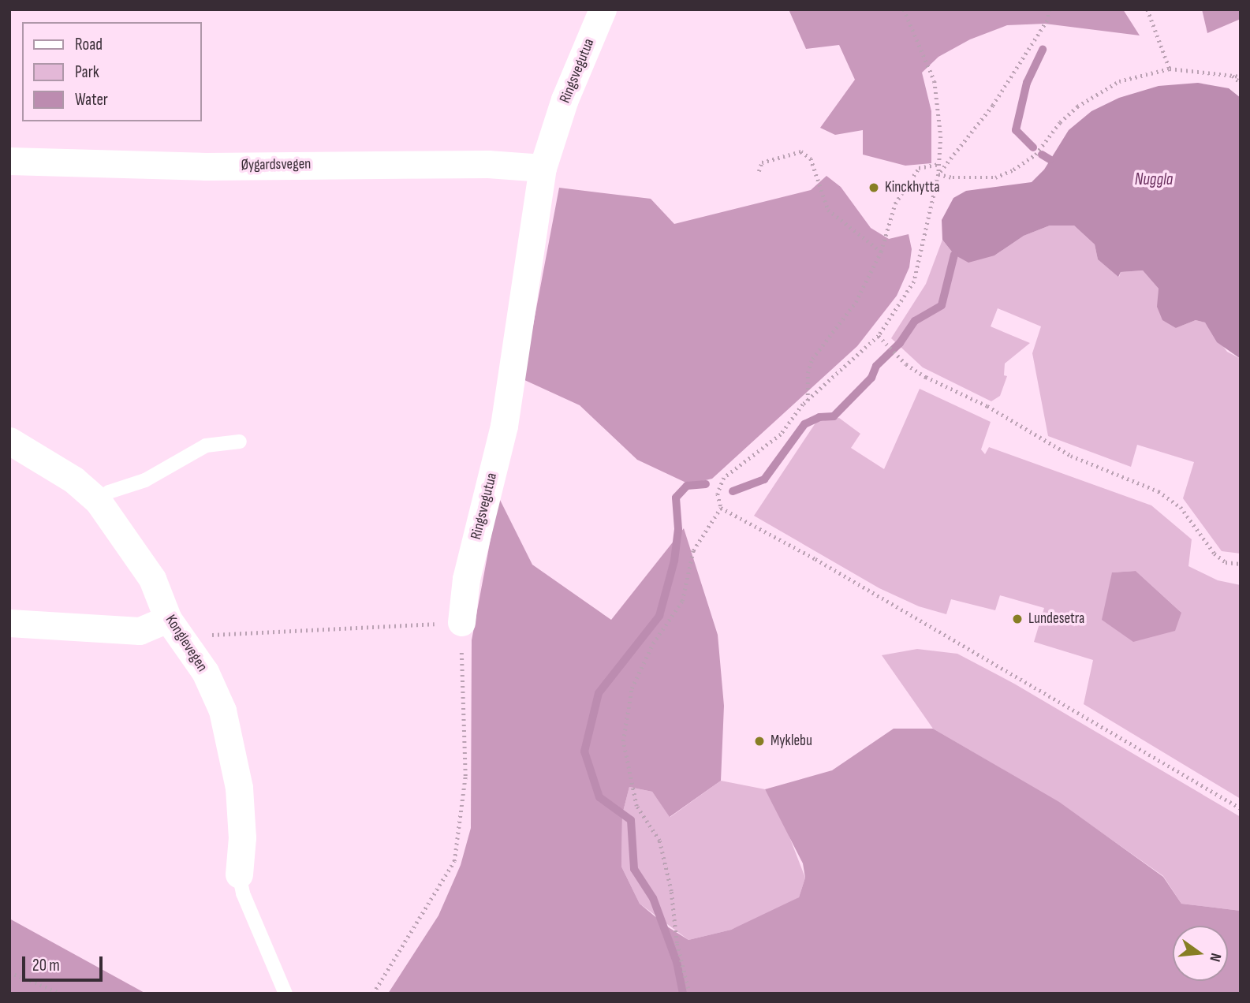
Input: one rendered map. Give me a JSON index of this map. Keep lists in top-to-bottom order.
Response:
{
  "streets": {
    "street": ["Ringsvegutua", "Øygardsvegen", "Konglevegen"]
  },
  "crossings": [
    ["Ringsvegutua", "Øygardsvegen"]
  ],
  "water": ["Nuggla"],
  "places": ["Kinckhytta", "Lundesetra", "Myklebu"],
  "legend": ["Road", "Park", "Water"],
  "scale_bar": "20 m",
  "north": "right"
}
